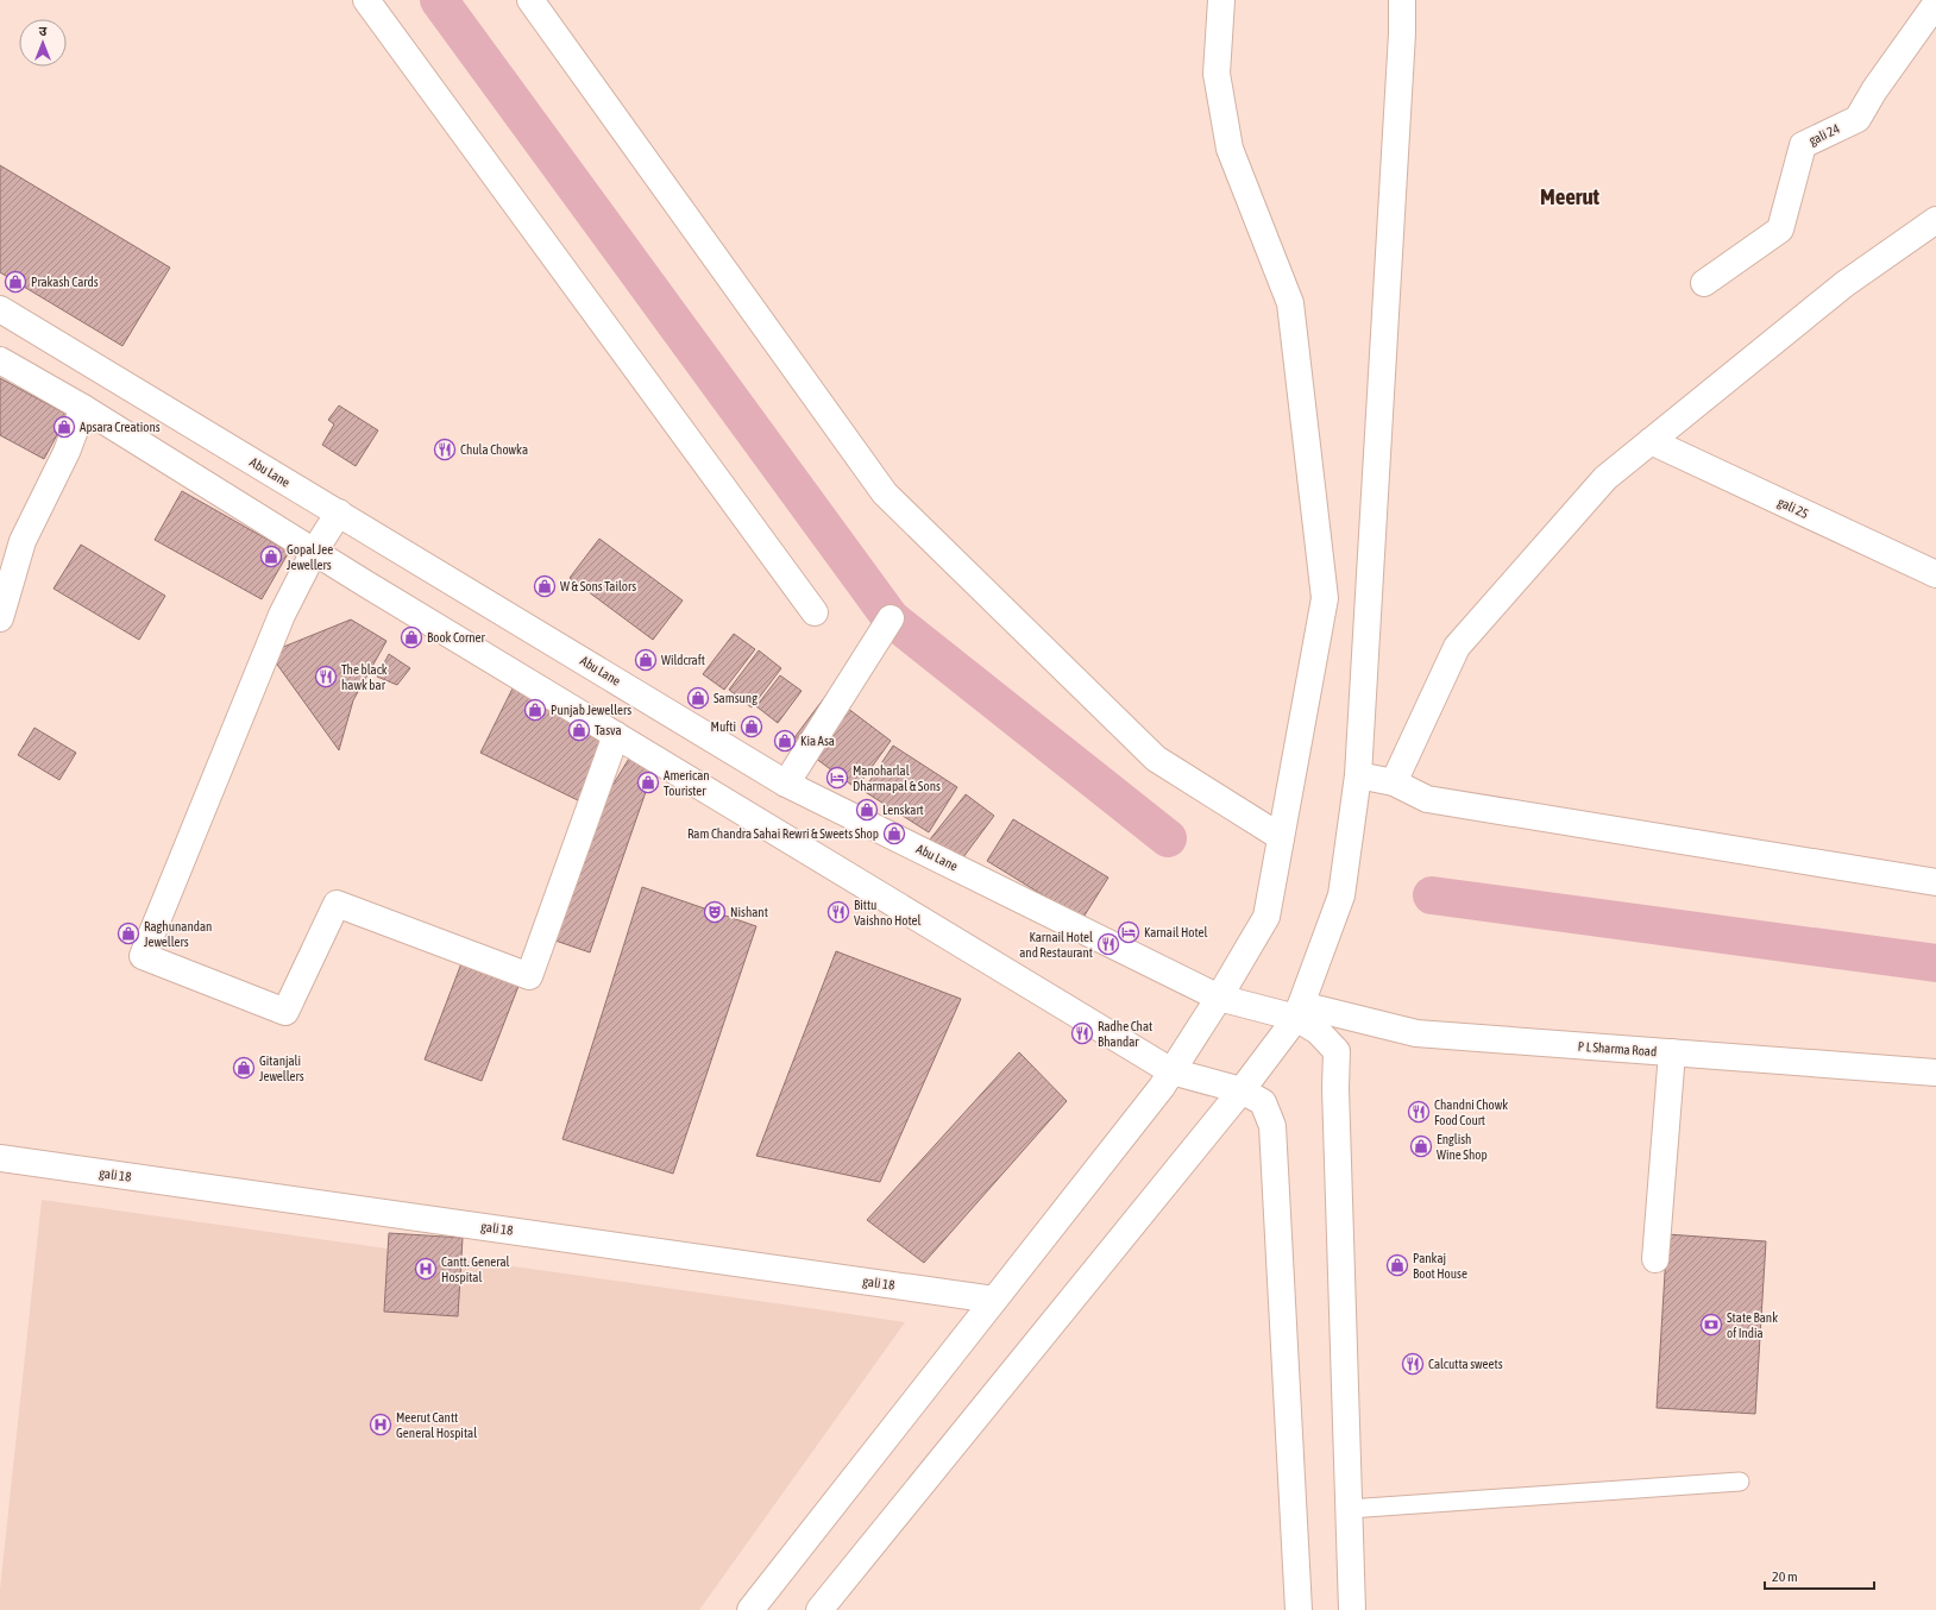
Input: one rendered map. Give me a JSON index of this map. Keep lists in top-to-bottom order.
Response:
{
  "streets": {
    "street": [
      "gali 24",
      "Abu Lane",
      "gali 25",
      "P L Sharma Road",
      "gali 18"
    ]
  },
  "crossings": [
    ["Abu Lane", "P L Sharma Road"]
  ],
  "districts": ["Meerut"],
  "places": {
    "shop": [
      "Prakash Cards",
      "Apsara Creations",
      "Gopal Jee Jewellers",
      "W & Sons Tailors",
      "Book Corner",
      "Wildcraft",
      "Samsung",
      "Punjab Jewellers",
      "Mufti",
      "Tasva",
      "Kia Asa",
      "American Tourister",
      "Lenskart",
      "Ram Chandra Sahai Rewri & Sweets Shop",
      "Raghunandan Jewellers",
      "Gitanjali Jewellers",
      "English Wine Shop",
      "Pankaj Boot House"
    ],
    "restaurant": [
      "Chula Chowka",
      "The black hawk bar",
      "Bittu Vaishno Hotel",
      "Karnail Hotel and Restaurant",
      "Radhe Chat Bhandar",
      "Chandni Chowk Food Court",
      "Calcutta sweets"
    ],
    "hotel": ["Manoharlal Dharmapal & Sons", "Karnail Hotel"],
    "theatre": ["Nishant"],
    "hospital": ["Cantt. General Hospital", "Meerut Cantt General Hospital"],
    "bank": ["State Bank of India"]
  },
  "scale_bar": "20 m",
  "north": "top"
}
